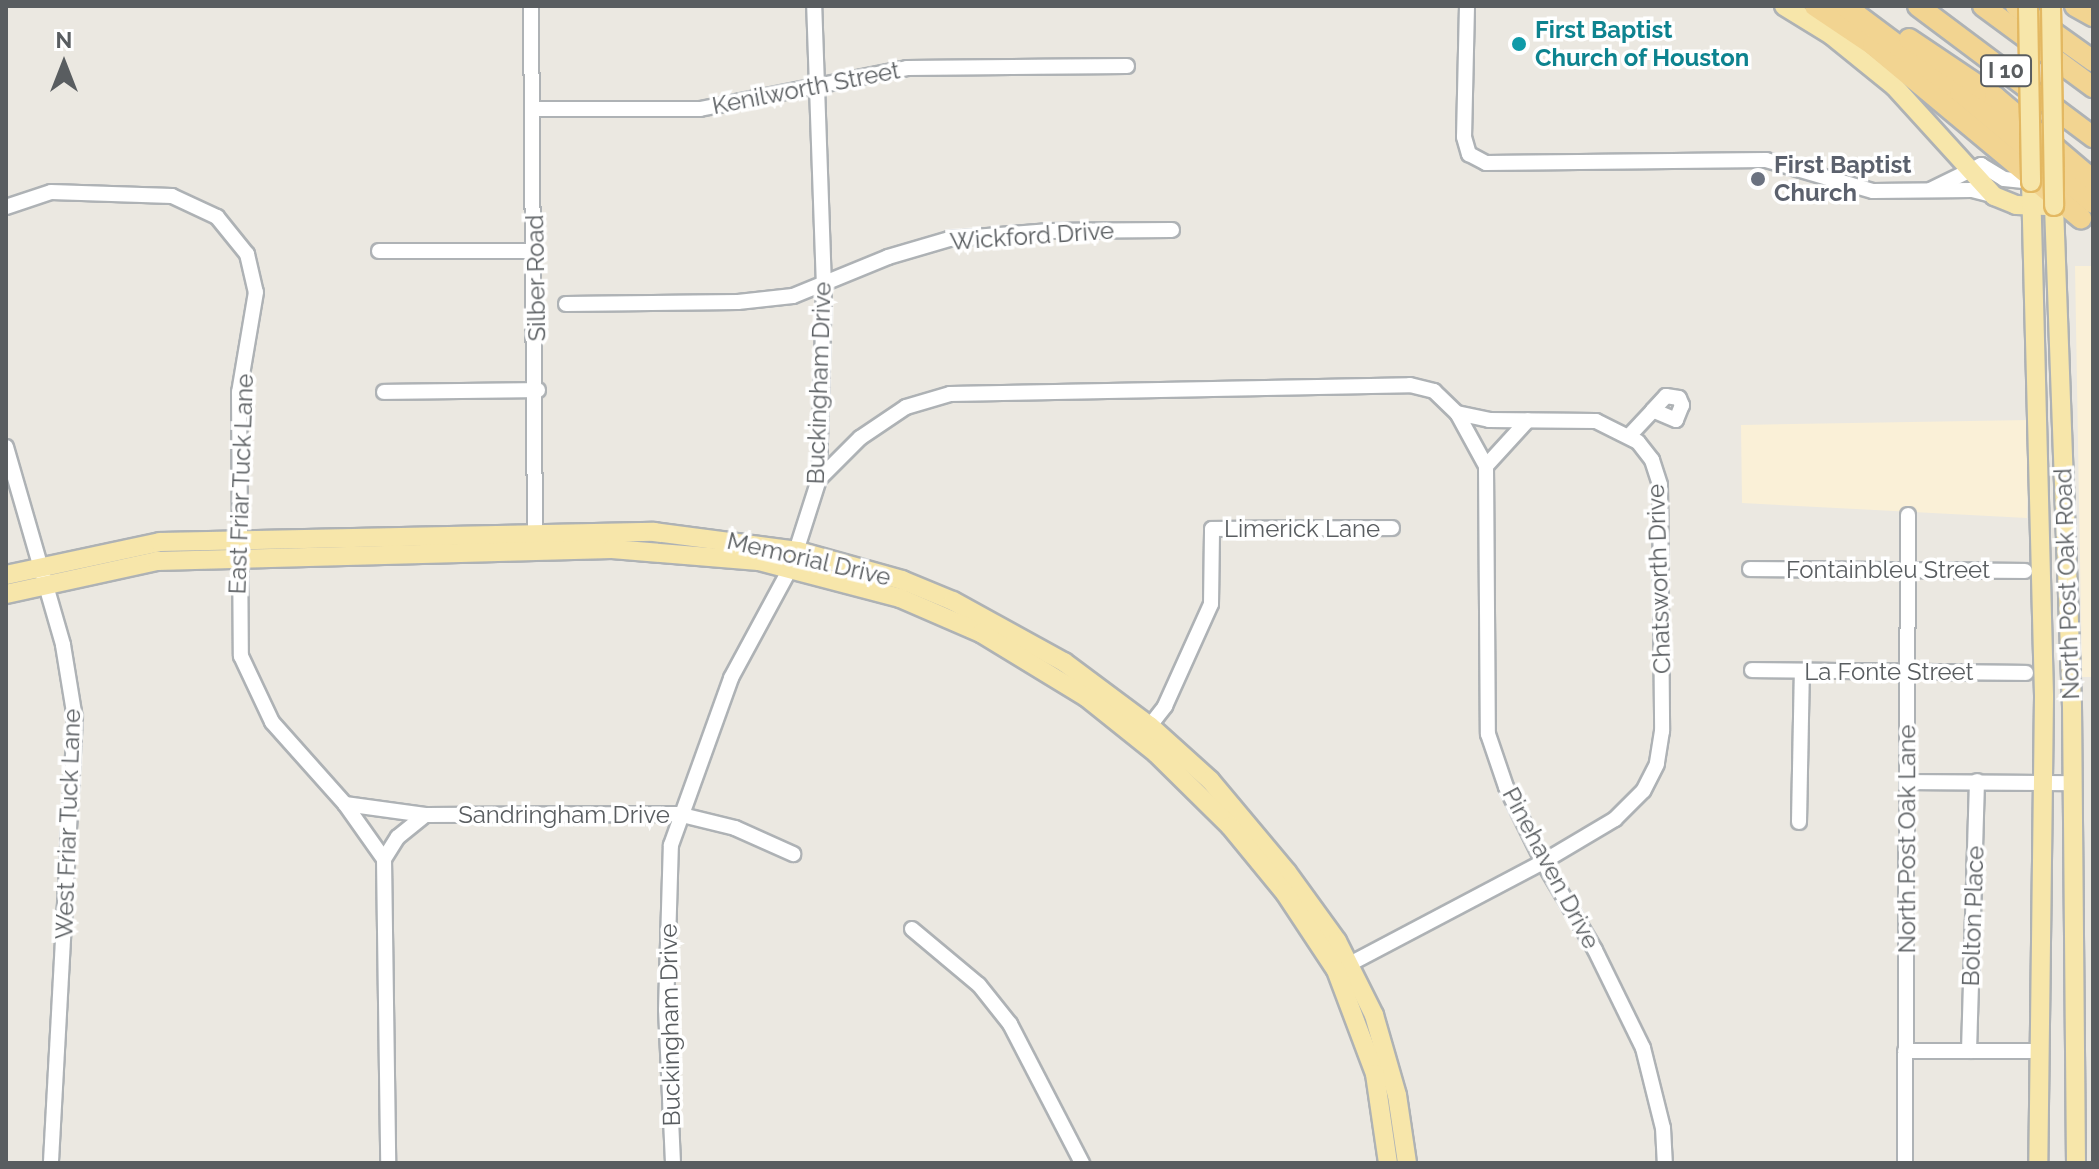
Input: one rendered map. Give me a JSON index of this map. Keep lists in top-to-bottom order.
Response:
{
  "streets": {
    "highway": ["I 10"],
    "main road": ["Memorial Drive", "North Post Oak Road"],
    "street": [
      "Kenilworth Street",
      "Wickford Drive",
      "Silber Road",
      "Buckingham Drive",
      "East Friar Tuck Lane",
      "Limerick Lane",
      "Fontainbleu Street",
      "Chatsworth Drive",
      "La Fonte Street",
      "Sandringham Drive",
      "West Friar Tuck Lane",
      "North Post Oak Lane",
      "Pinehaven Drive",
      "Bolton Place"
    ]
  },
  "crossings": [
    ["Kenilworth Street", "Silber Road"],
    ["Kenilworth Street", "Buckingham Drive"],
    ["Wickford Drive", "Buckingham Drive"],
    ["Silber Road", "Memorial Drive"],
    ["Buckingham Drive", "Memorial Drive"],
    ["Buckingham Drive", "Sandringham Drive"],
    ["East Friar Tuck Lane", "Memorial Drive"],
    ["East Friar Tuck Lane", "Sandringham Drive"],
    ["Limerick Lane", "Memorial Drive"],
    ["Memorial Drive", "Chatsworth Drive"],
    ["Memorial Drive", "West Friar Tuck Lane"],
    ["Fontainbleu Street", "North Post Oak Lane"],
    ["Chatsworth Drive", "Pinehaven Drive"],
    ["La Fonte Street", "North Post Oak Lane"]
  ],
  "places": ["First Baptist Church of Houston", "First Baptist Church"],
  "north": "top"
}
